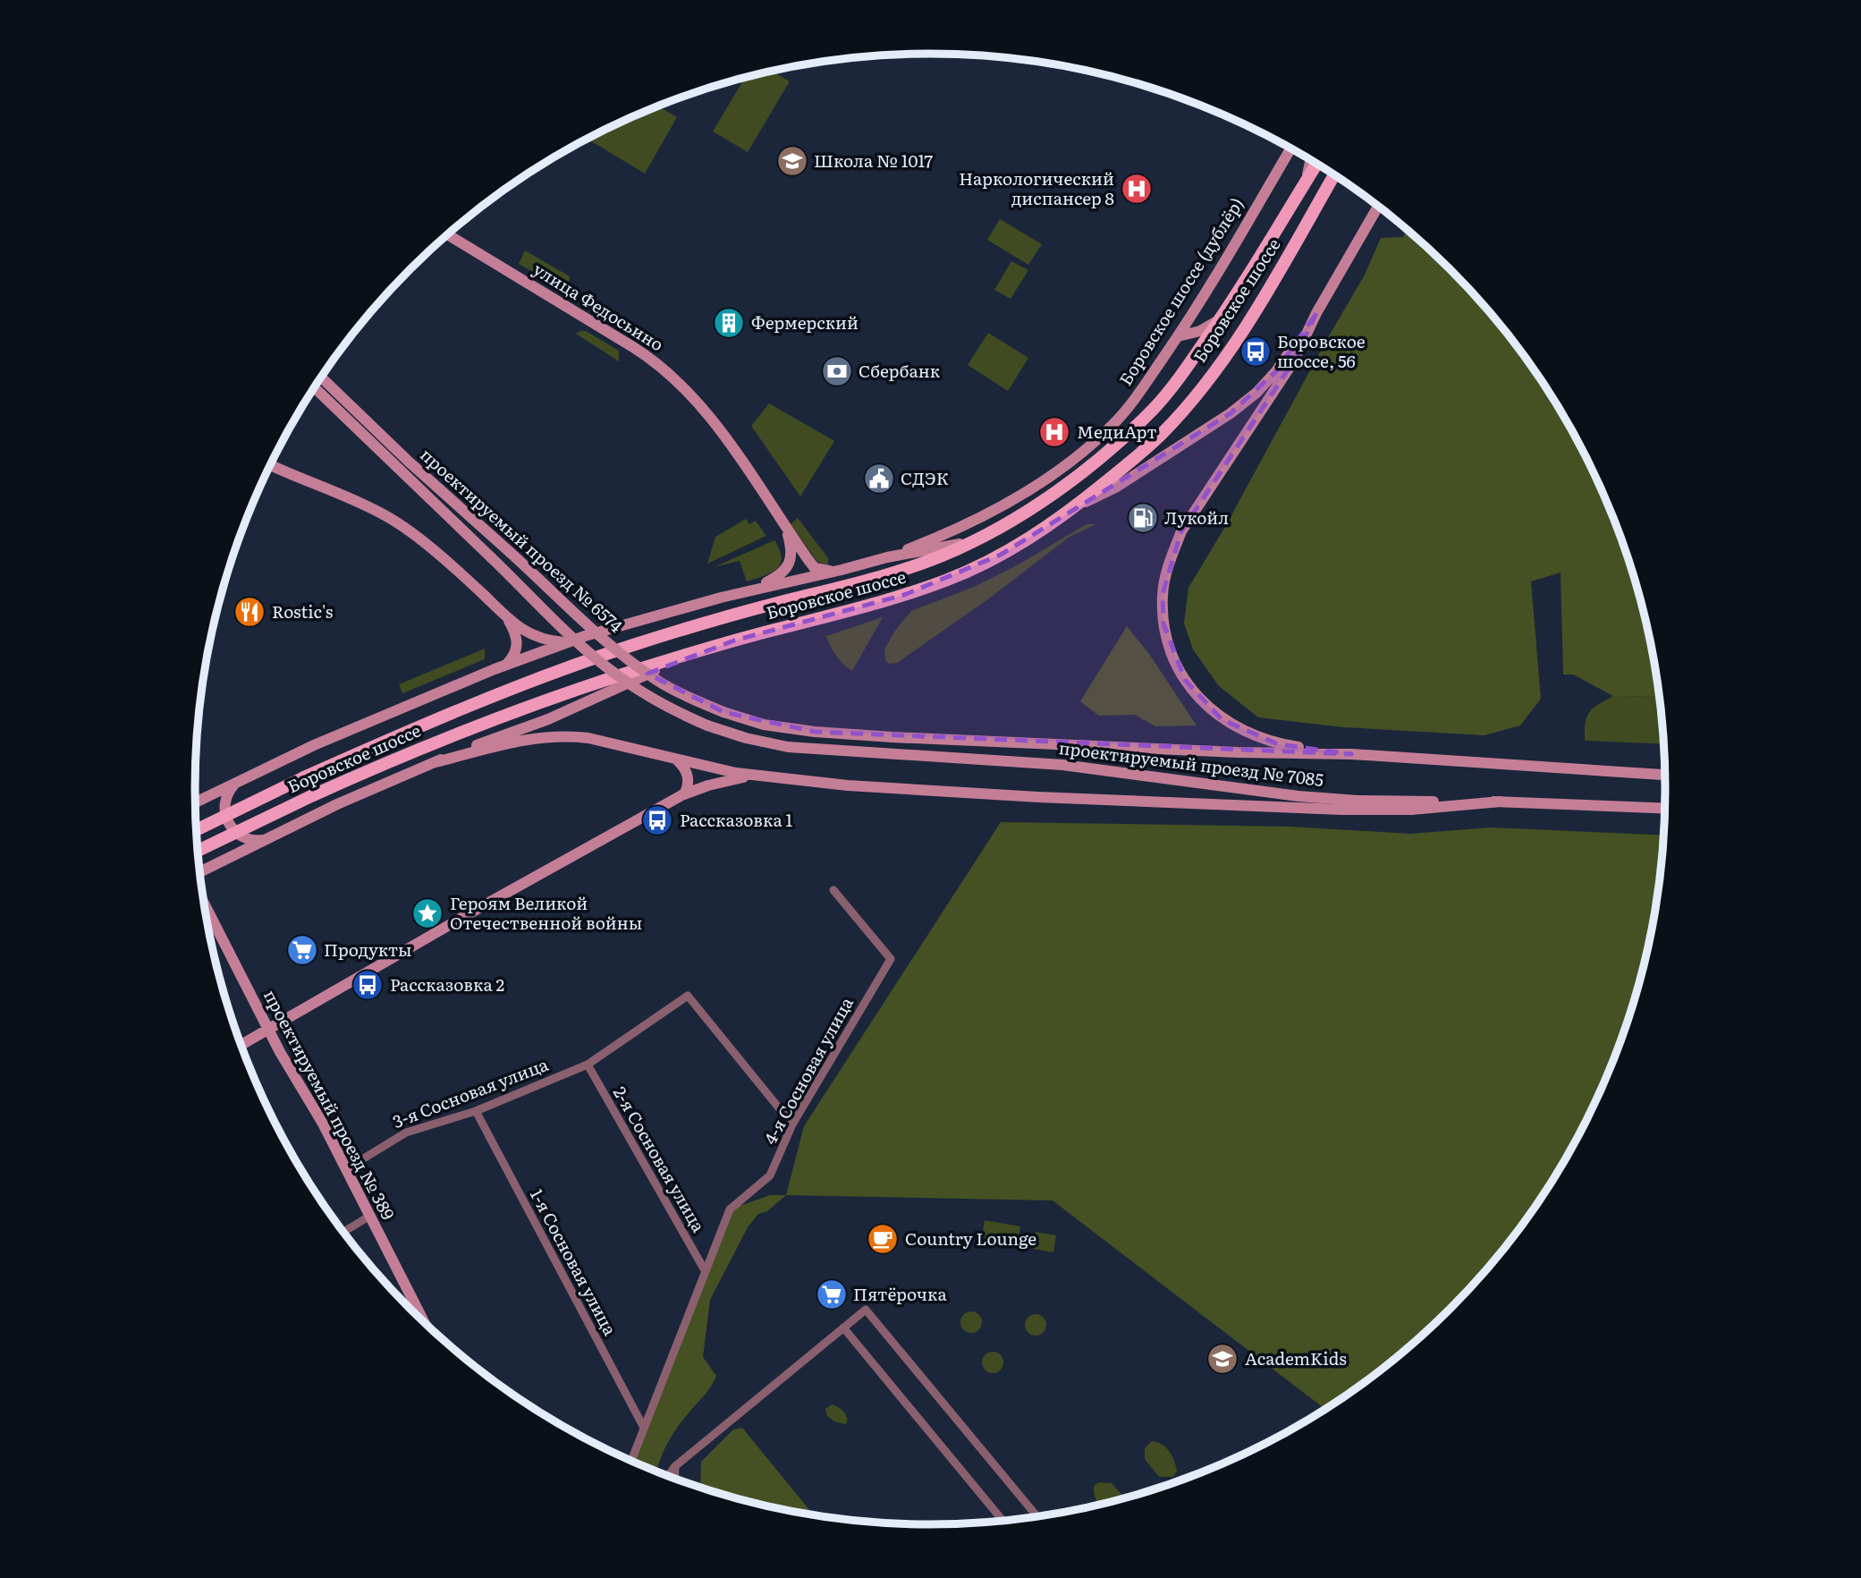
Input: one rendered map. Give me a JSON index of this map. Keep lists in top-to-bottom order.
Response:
{
  "streets": {
    "main road": [
      "Боровское шоссе (дублёр)",
      "Боровское шоссе",
      "улица Федосьино",
      "проектируемый проезд № 6574",
      "проектируемый проезд № 7085",
      "проектируемый проезд № 389"
    ],
    "street": [
      "4-я Сосновая улица",
      "3-я Сосновая улица",
      "2-я Сосновая улица",
      "1-я Сосновая улица"
    ]
  },
  "crossings": [
    ["проектируемый проезд № 6574", "проектируемый проезд № 7085"],
    ["4-я Сосновая улица", "3-я Сосновая улица"],
    ["4-я Сосновая улица", "2-я Сосновая улица"],
    ["4-я Сосновая улица", "1-я Сосновая улица"],
    ["3-я Сосновая улица", "проектируемый проезд № 389"],
    ["3-я Сосновая улица", "2-я Сосновая улица"],
    ["3-я Сосновая улица", "1-я Сосновая улица"]
  ],
  "places": {
    "school or university": ["Школа № 1017", "AcademKids"],
    "hospital": ["Наркологический диспансер 8", "МедиАрт"],
    "building": ["Фермерский"],
    "bus stop": ["Боровское шоссе, 56", "Рассказовка 1", "Рассказовка 2"],
    "bank": ["Сбербанк"],
    "public building": ["СДЭК"],
    "fuel station": ["Лукойл"],
    "restaurant": ["Rostic's"],
    "place": ["Героям Великой Отечественной войны"],
    "supermarket": ["Продукты", "Пятёрочка"],
    "cafe": ["Country Lounge"]
  }
}
